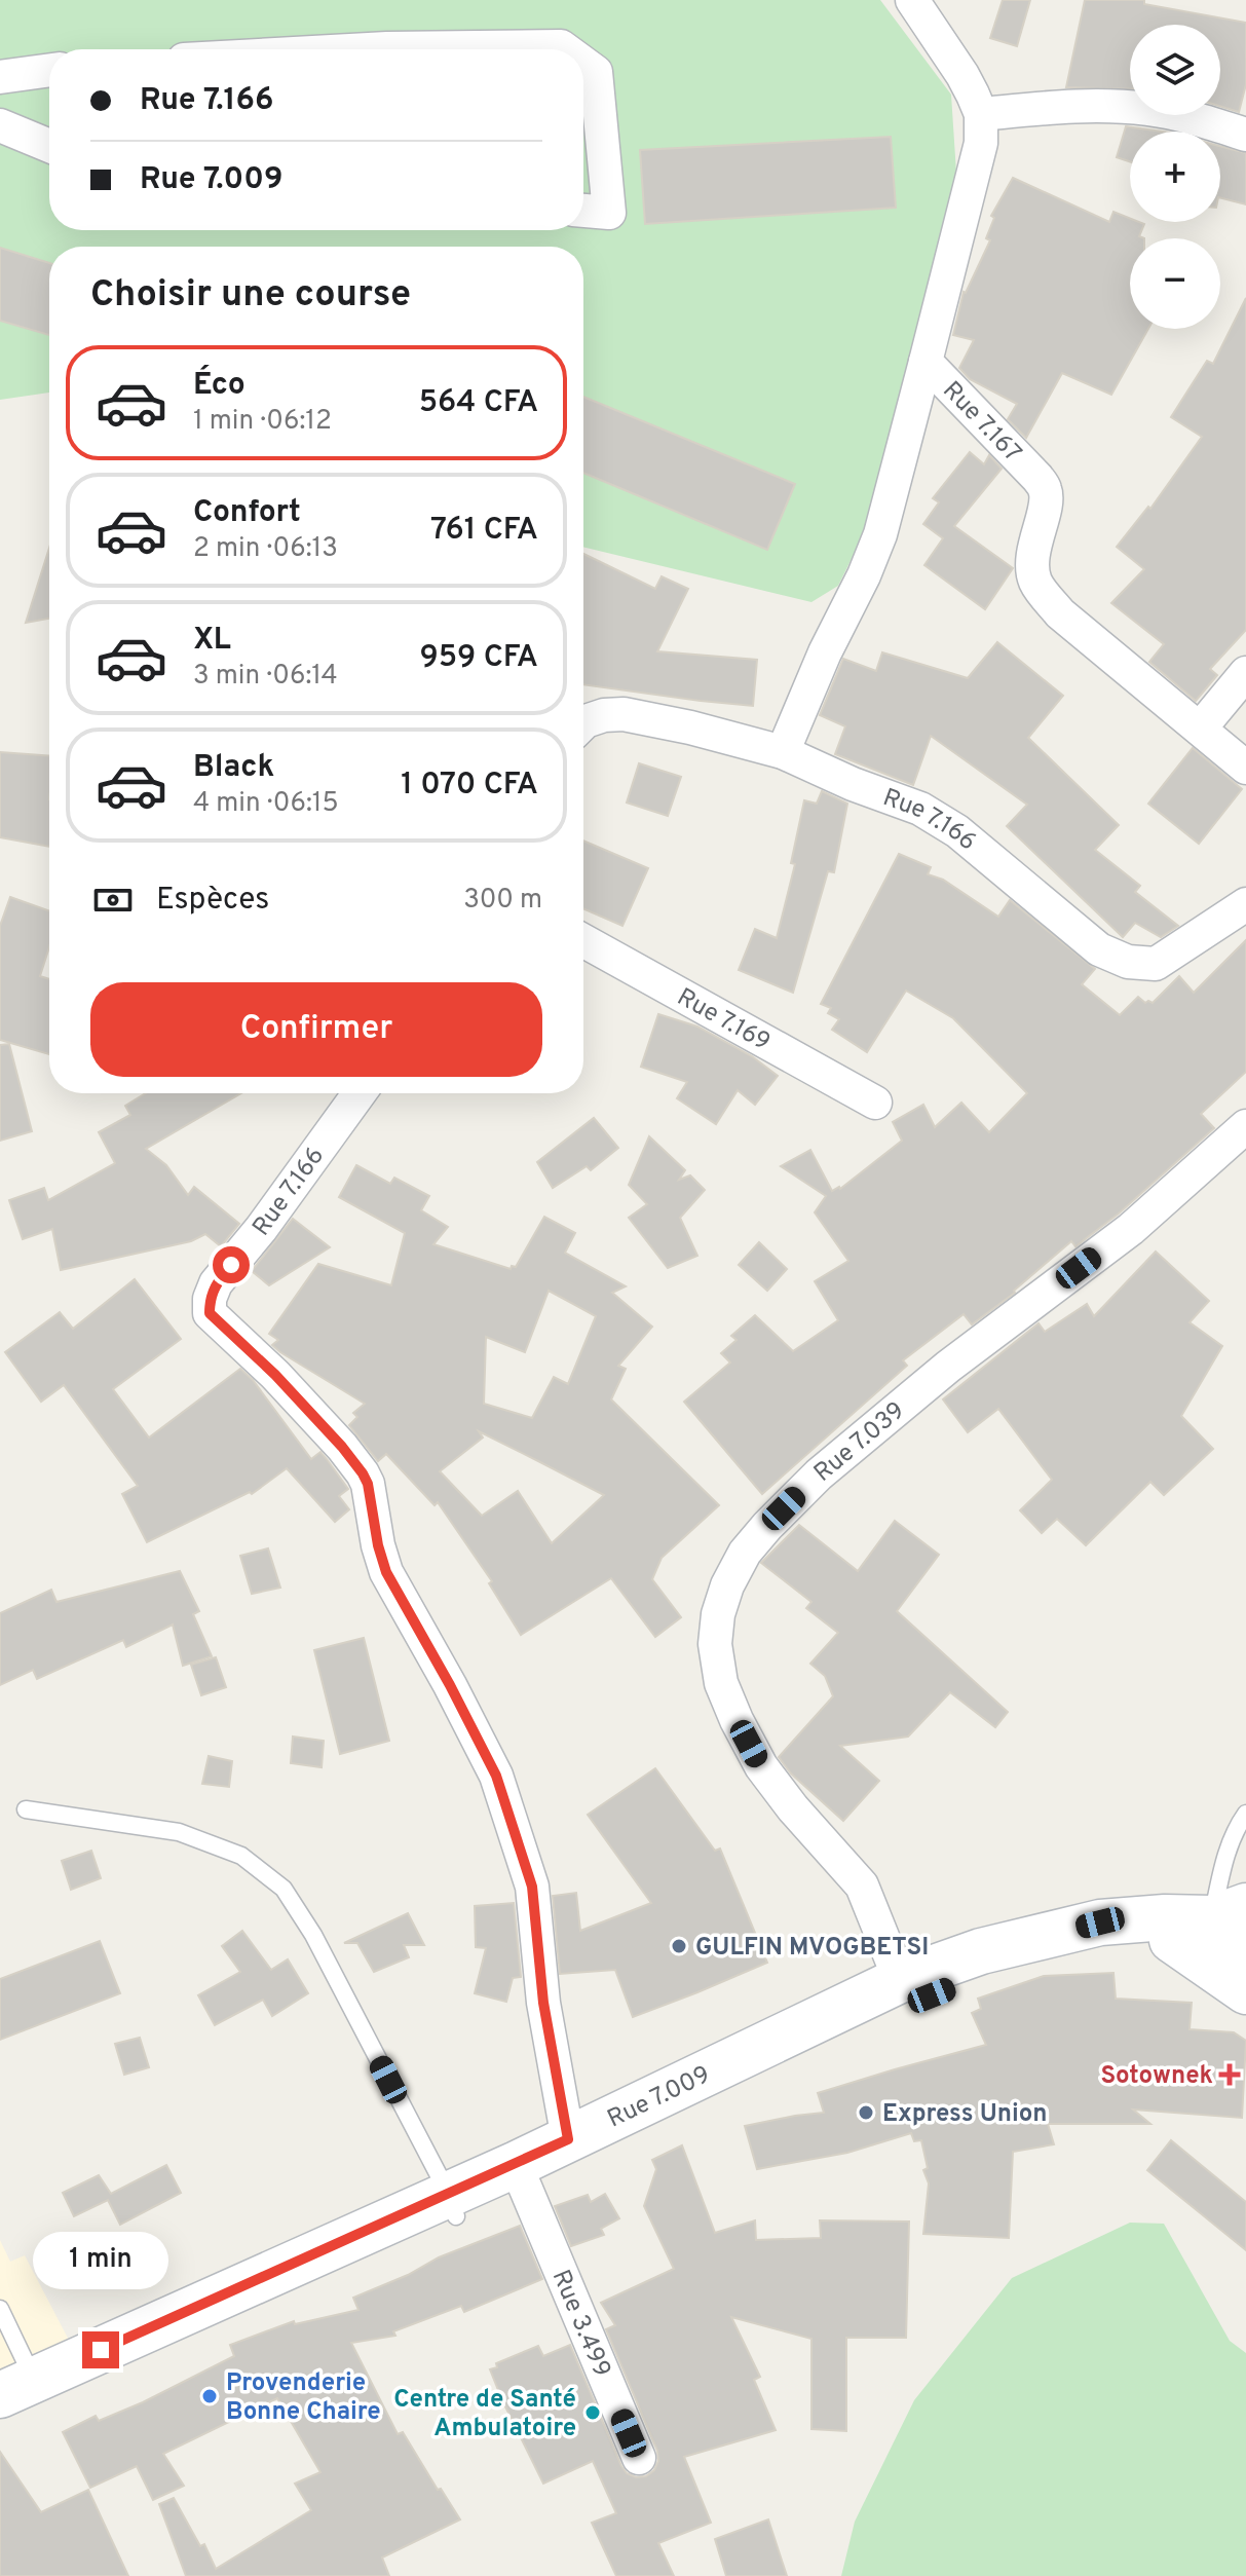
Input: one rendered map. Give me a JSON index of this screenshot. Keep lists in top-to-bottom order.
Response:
{
  "streets": {
    "main road": ["Rue 7.009"],
    "street": [
      "Rue 7.167",
      "Rue 7.166",
      "Rue 7.169",
      "Rue 7.039",
      "Rue 3.499"
    ]
  },
  "crossings": [
    ["Rue 7.166", "Rue 7.009"],
    ["Rue 7.039", "Rue 7.009"],
    ["Rue 7.009", "Rue 3.499"]
  ],
  "places": {
    "other": [
      "GULFIN MVOGBETSI",
      "Express Union",
      "Provenderie Bonne Chaire",
      "Centre de Santé Ambulatoire"
    ],
    "health": ["Sotownek"]
  },
  "page": {
    "map_buttons": ["+", "−"],
    "banner": ["Rue 7.166", "Rue 7.009"],
    "heading": "Choisir une course",
    "list": [
      {
        "name": "Éco",
        "note": "1 min · 06:12",
        "value": "564 CFA"
      },
      {
        "name": "Confort",
        "note": "2 min · 06:13",
        "value": "761 CFA"
      },
      {
        "name": "XL",
        "note": "3 min · 06:14",
        "value": "959 CFA"
      },
      {
        "name": "Black",
        "note": "4 min · 06:15",
        "value": "1 070 CFA"
      }
    ],
    "pay": ["Espèces", "300 m"],
    "buttons": "Confirmer",
    "bubble": "1 min"
  }
}
